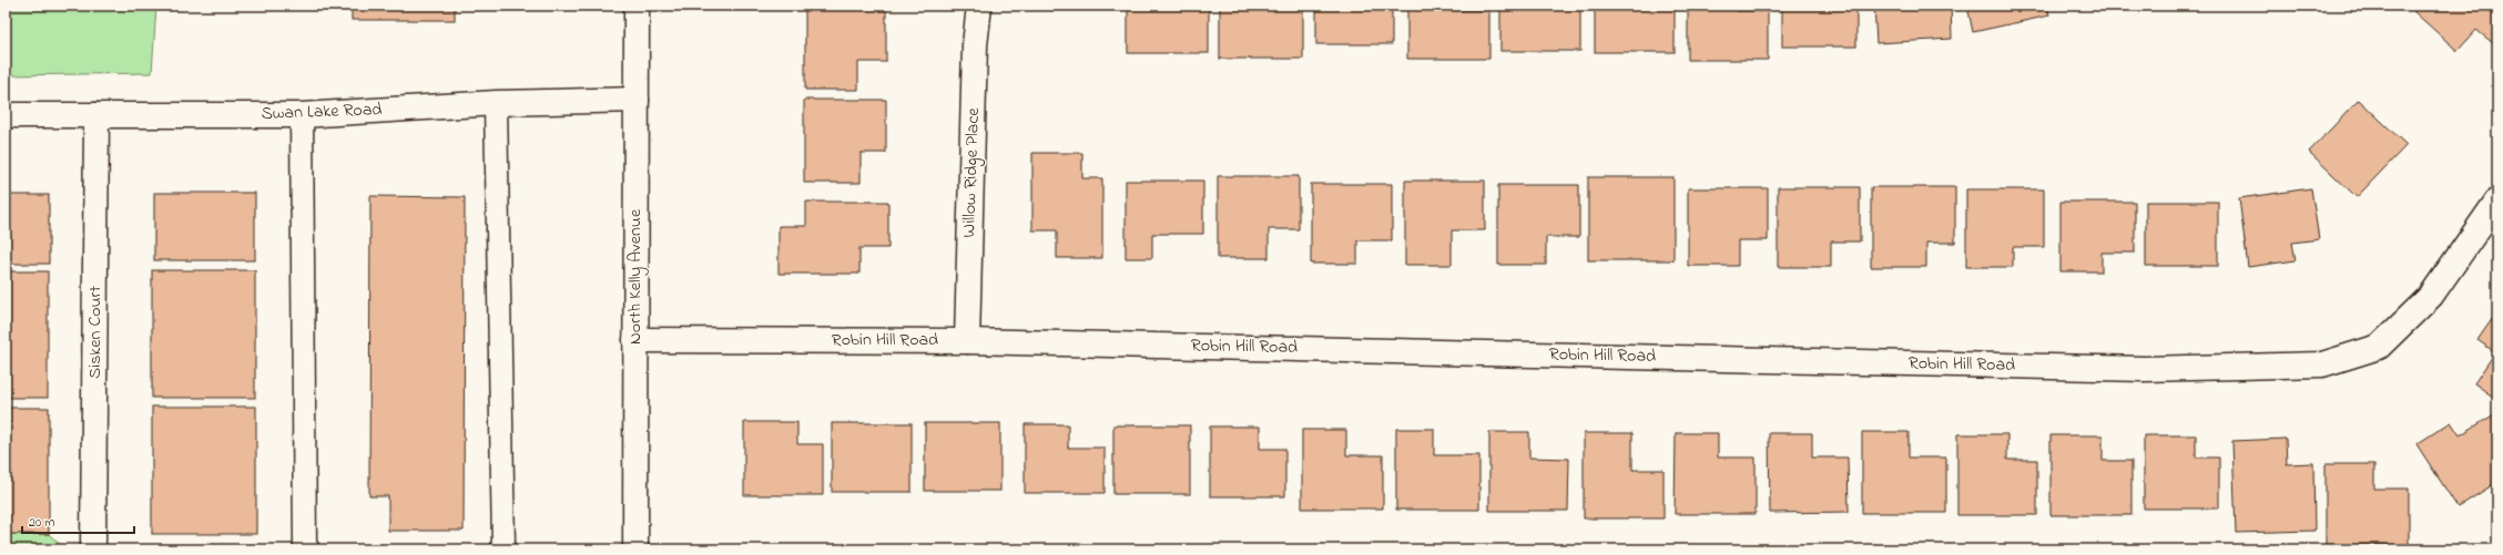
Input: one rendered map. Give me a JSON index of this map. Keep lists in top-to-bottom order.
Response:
{
  "streets": {
    "street": [
      "Swan Lake Road",
      "Willow Ridge Place",
      "North Kelly Avenue",
      "Sisken Court",
      "Robin Hill Road"
    ]
  },
  "crossings": [
    ["Swan Lake Road", "North Kelly Avenue"],
    ["Swan Lake Road", "Sisken Court"],
    ["Willow Ridge Place", "Robin Hill Road"],
    ["North Kelly Avenue", "Robin Hill Road"]
  ],
  "scale_bar": "20 m"
}
